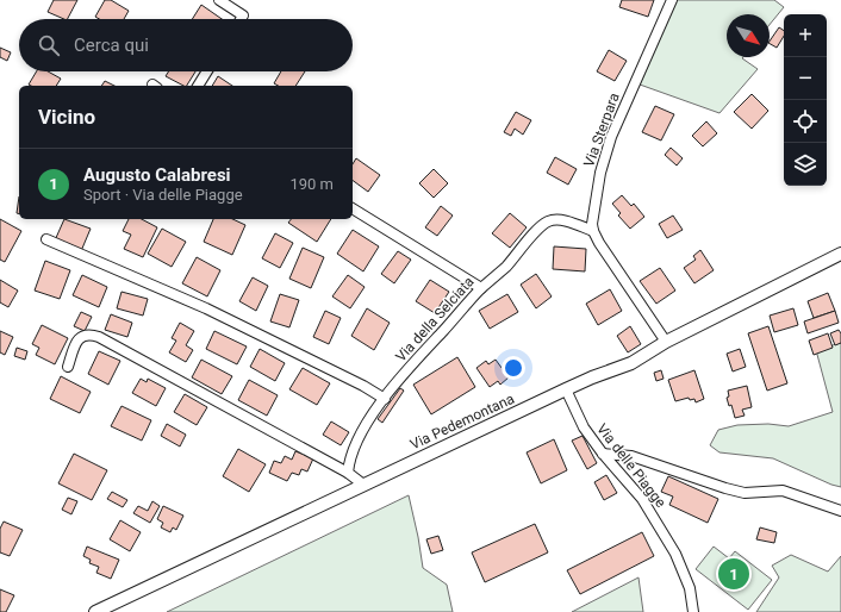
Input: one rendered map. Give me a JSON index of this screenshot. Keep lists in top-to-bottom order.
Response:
{
  "streets": {
    "street": [
      "Via Sterpara",
      "Via della Selciata",
      "Via Pedemontana",
      "Via delle Piagge"
    ]
  },
  "crossings": [
    ["Via Sterpara", "Via della Selciata"],
    ["Via Pedemontana", "Via delle Piagge"]
  ],
  "north": "bottom right",
  "page": {
    "map_buttons": ["+", "−"],
    "search": "Cerca qui",
    "heading": "Vicino",
    "list": [
      {
        "mark": "1",
        "name": "Augusto Calabresi",
        "note": "Sport · Via delle Piagge",
        "value": "190 m"
      }
    ],
    "pins": "1"
  }
}
